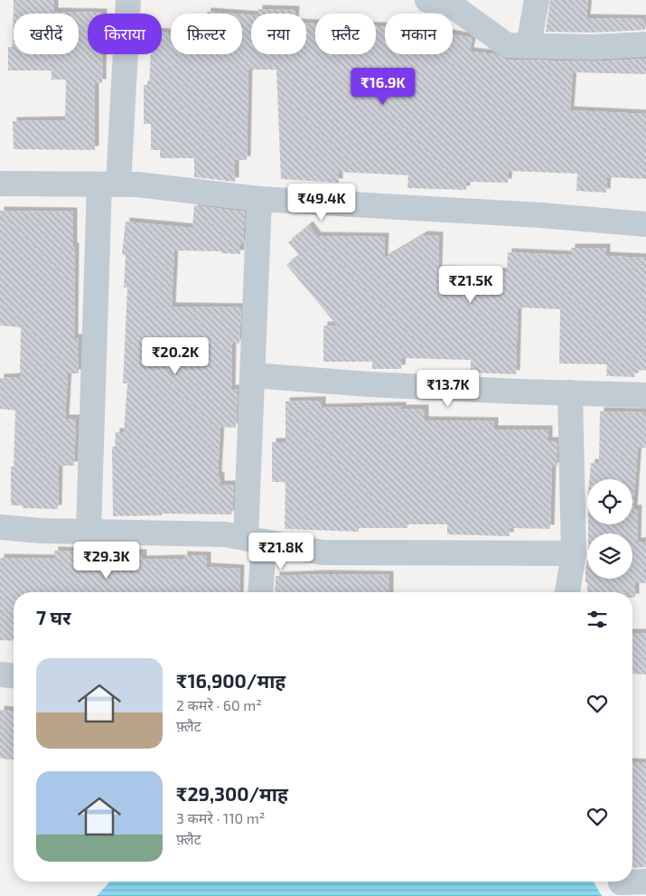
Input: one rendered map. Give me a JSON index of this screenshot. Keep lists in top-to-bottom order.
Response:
{
  "page": {
    "chip": [
      "खरीदें",
      "किराया",
      "फ़िल्टर",
      "नया",
      "फ़्लैट",
      "मकान"
    ],
    "price": [
      "₹16.9K",
      "₹49.4K",
      "₹21.5K",
      "₹20.2K",
      "₹13.7K",
      "₹21.8K",
      "₹29.3K"
    ],
    "heading": "7 घर",
    "list": [
      {
        "name": "₹16,900/माह",
        "note": "2 कमरे · 60 m² · फ़्लैट"
      },
      {
        "name": "₹29,300/माह",
        "note": "3 कमरे · 110 m² · फ़्लैट"
      }
    ]
  }
}
